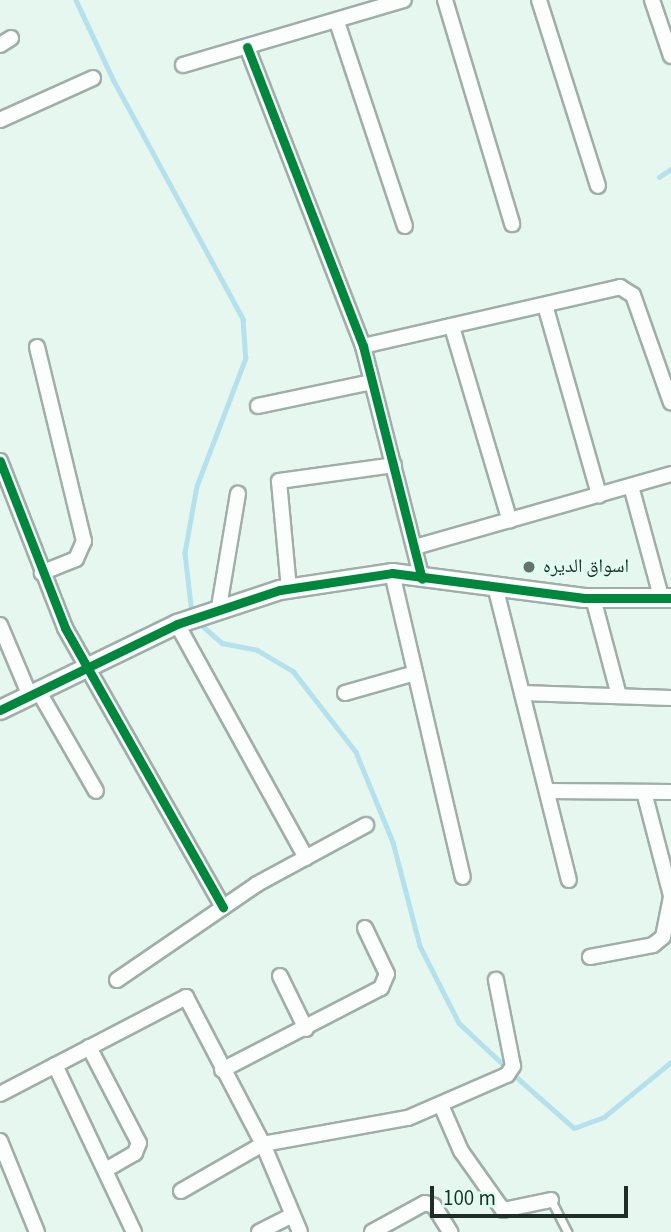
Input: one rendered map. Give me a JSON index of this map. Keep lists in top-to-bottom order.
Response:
{
  "places": ["اسواق الديره"],
  "scale_bar": "100 m"
}
